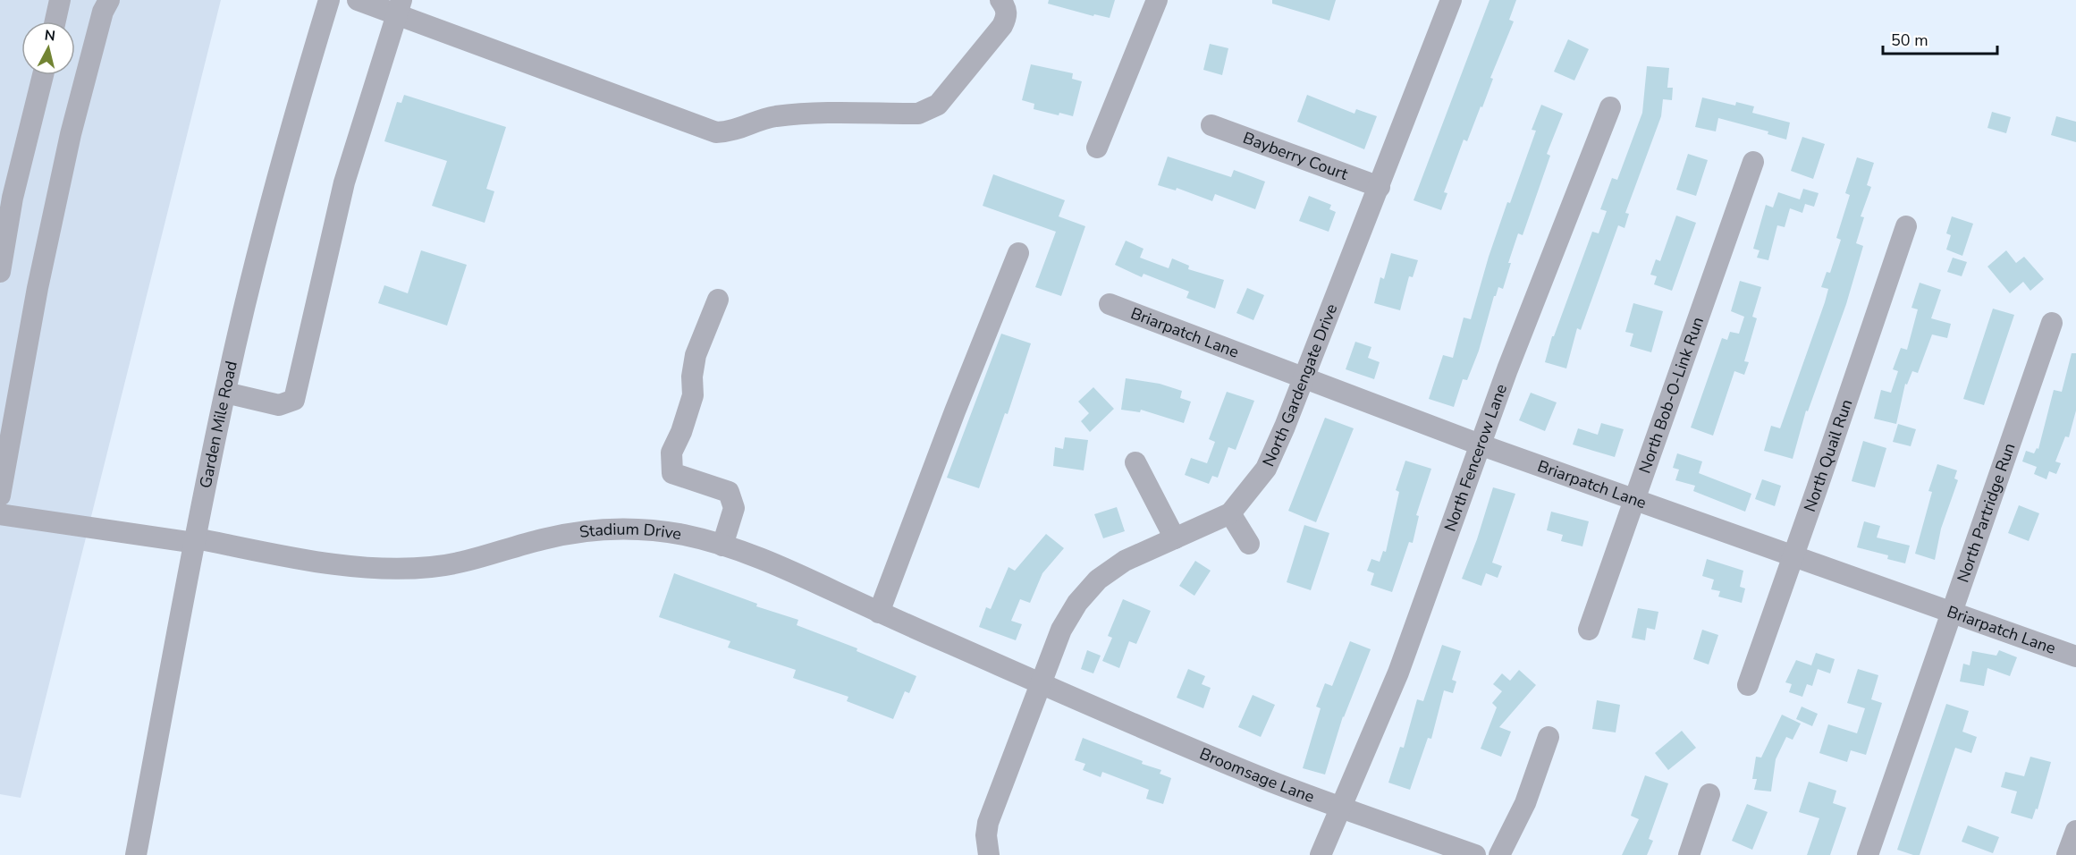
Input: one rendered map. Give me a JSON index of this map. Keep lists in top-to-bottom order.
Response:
{
  "streets": {
    "street": [
      "Bayberry Court",
      "Briarpatch Lane",
      "North Gardengate Drive",
      "North Bob-O-Link Run",
      "Garden Mile Road",
      "North Quail Run",
      "North Fencerow Lane",
      "North Partridge Run",
      "Stadium Drive",
      "Broomsage Lane"
    ]
  },
  "crossings": [
    ["Bayberry Court", "North Gardengate Drive"],
    ["Briarpatch Lane", "North Gardengate Drive"],
    ["Briarpatch Lane", "North Bob-O-Link Run"],
    ["Briarpatch Lane", "North Quail Run"],
    ["Briarpatch Lane", "North Fencerow Lane"],
    ["Briarpatch Lane", "North Partridge Run"],
    ["North Gardengate Drive", "Stadium Drive"],
    ["North Gardengate Drive", "Broomsage Lane"],
    ["Garden Mile Road", "Stadium Drive"],
    ["North Fencerow Lane", "Broomsage Lane"],
    ["Stadium Drive", "Broomsage Lane"]
  ],
  "scale_bar": "50 m",
  "north": "top"
}
